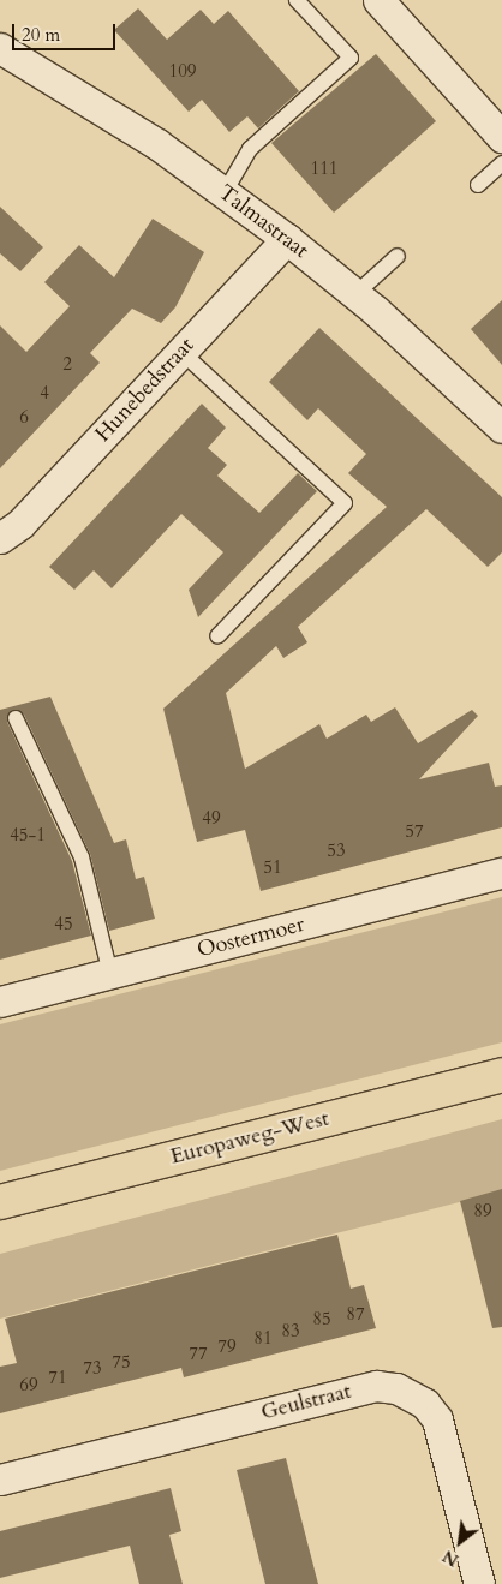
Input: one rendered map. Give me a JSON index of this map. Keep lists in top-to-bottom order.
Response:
{
  "streets": {
    "main road": ["Europaweg-West"],
    "street": [
      "Talmastraat",
      "Hunebedstraat",
      "Oostermoer",
      "Geulstraat"
    ]
  },
  "crossings": [
    ["Talmastraat", "Hunebedstraat"]
  ],
  "house_numbers": [
    "109",
    "111",
    "2",
    "4",
    "6",
    "49",
    "57",
    "45-1",
    "53",
    "51",
    "45",
    "89",
    "87",
    "85",
    "83",
    "81",
    "79",
    "77",
    "75",
    "73",
    "71",
    "69"
  ],
  "scale_bar": "20 m",
  "north": "bottom left"
}
